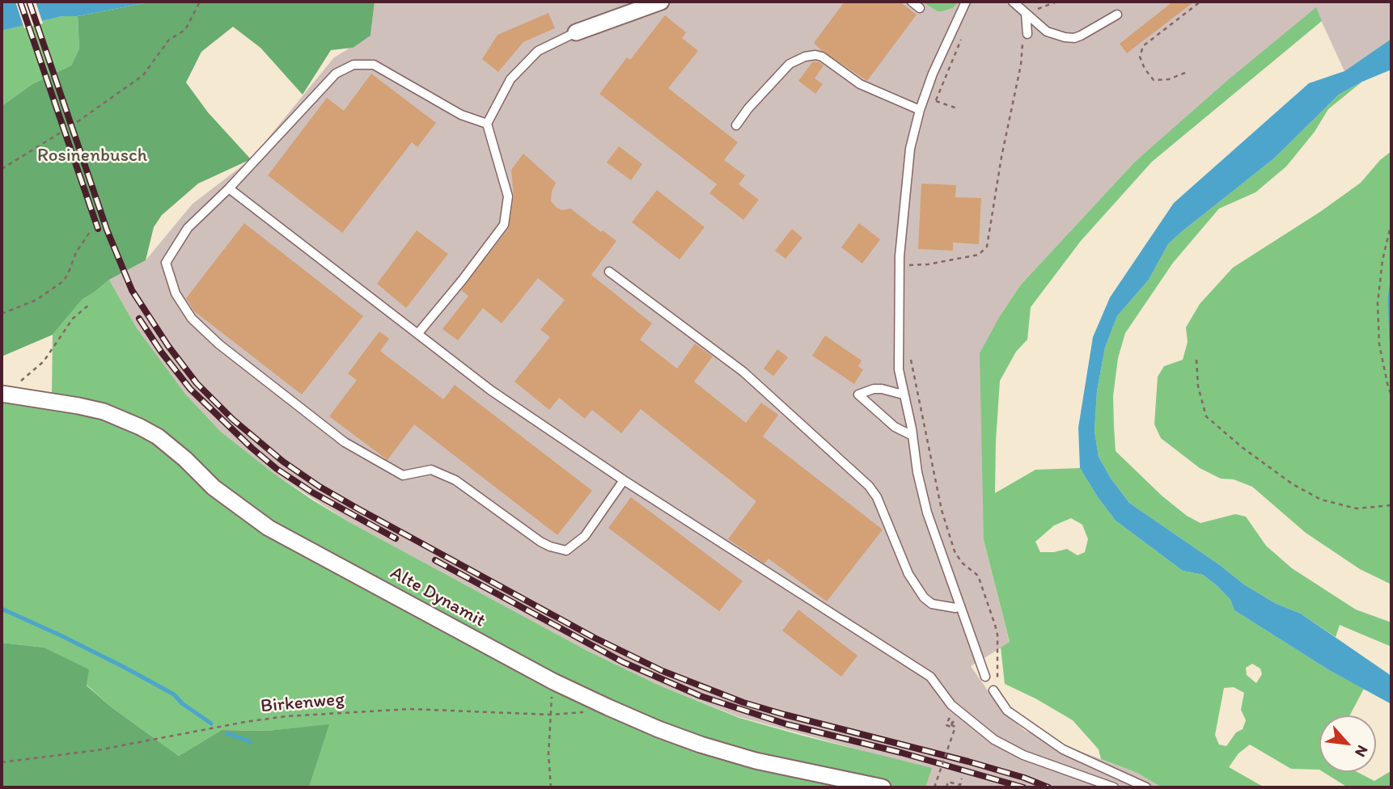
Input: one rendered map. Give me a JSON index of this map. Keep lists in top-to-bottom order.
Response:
{
  "streets": {
    "street": ["Alte Dynamit"],
    "path": ["Birkenweg"]
  },
  "crossings": [
    ["Alte Dynamit", "Birkenweg"]
  ],
  "parks": ["Rosinenbusch"],
  "north": "bottom right"
}
